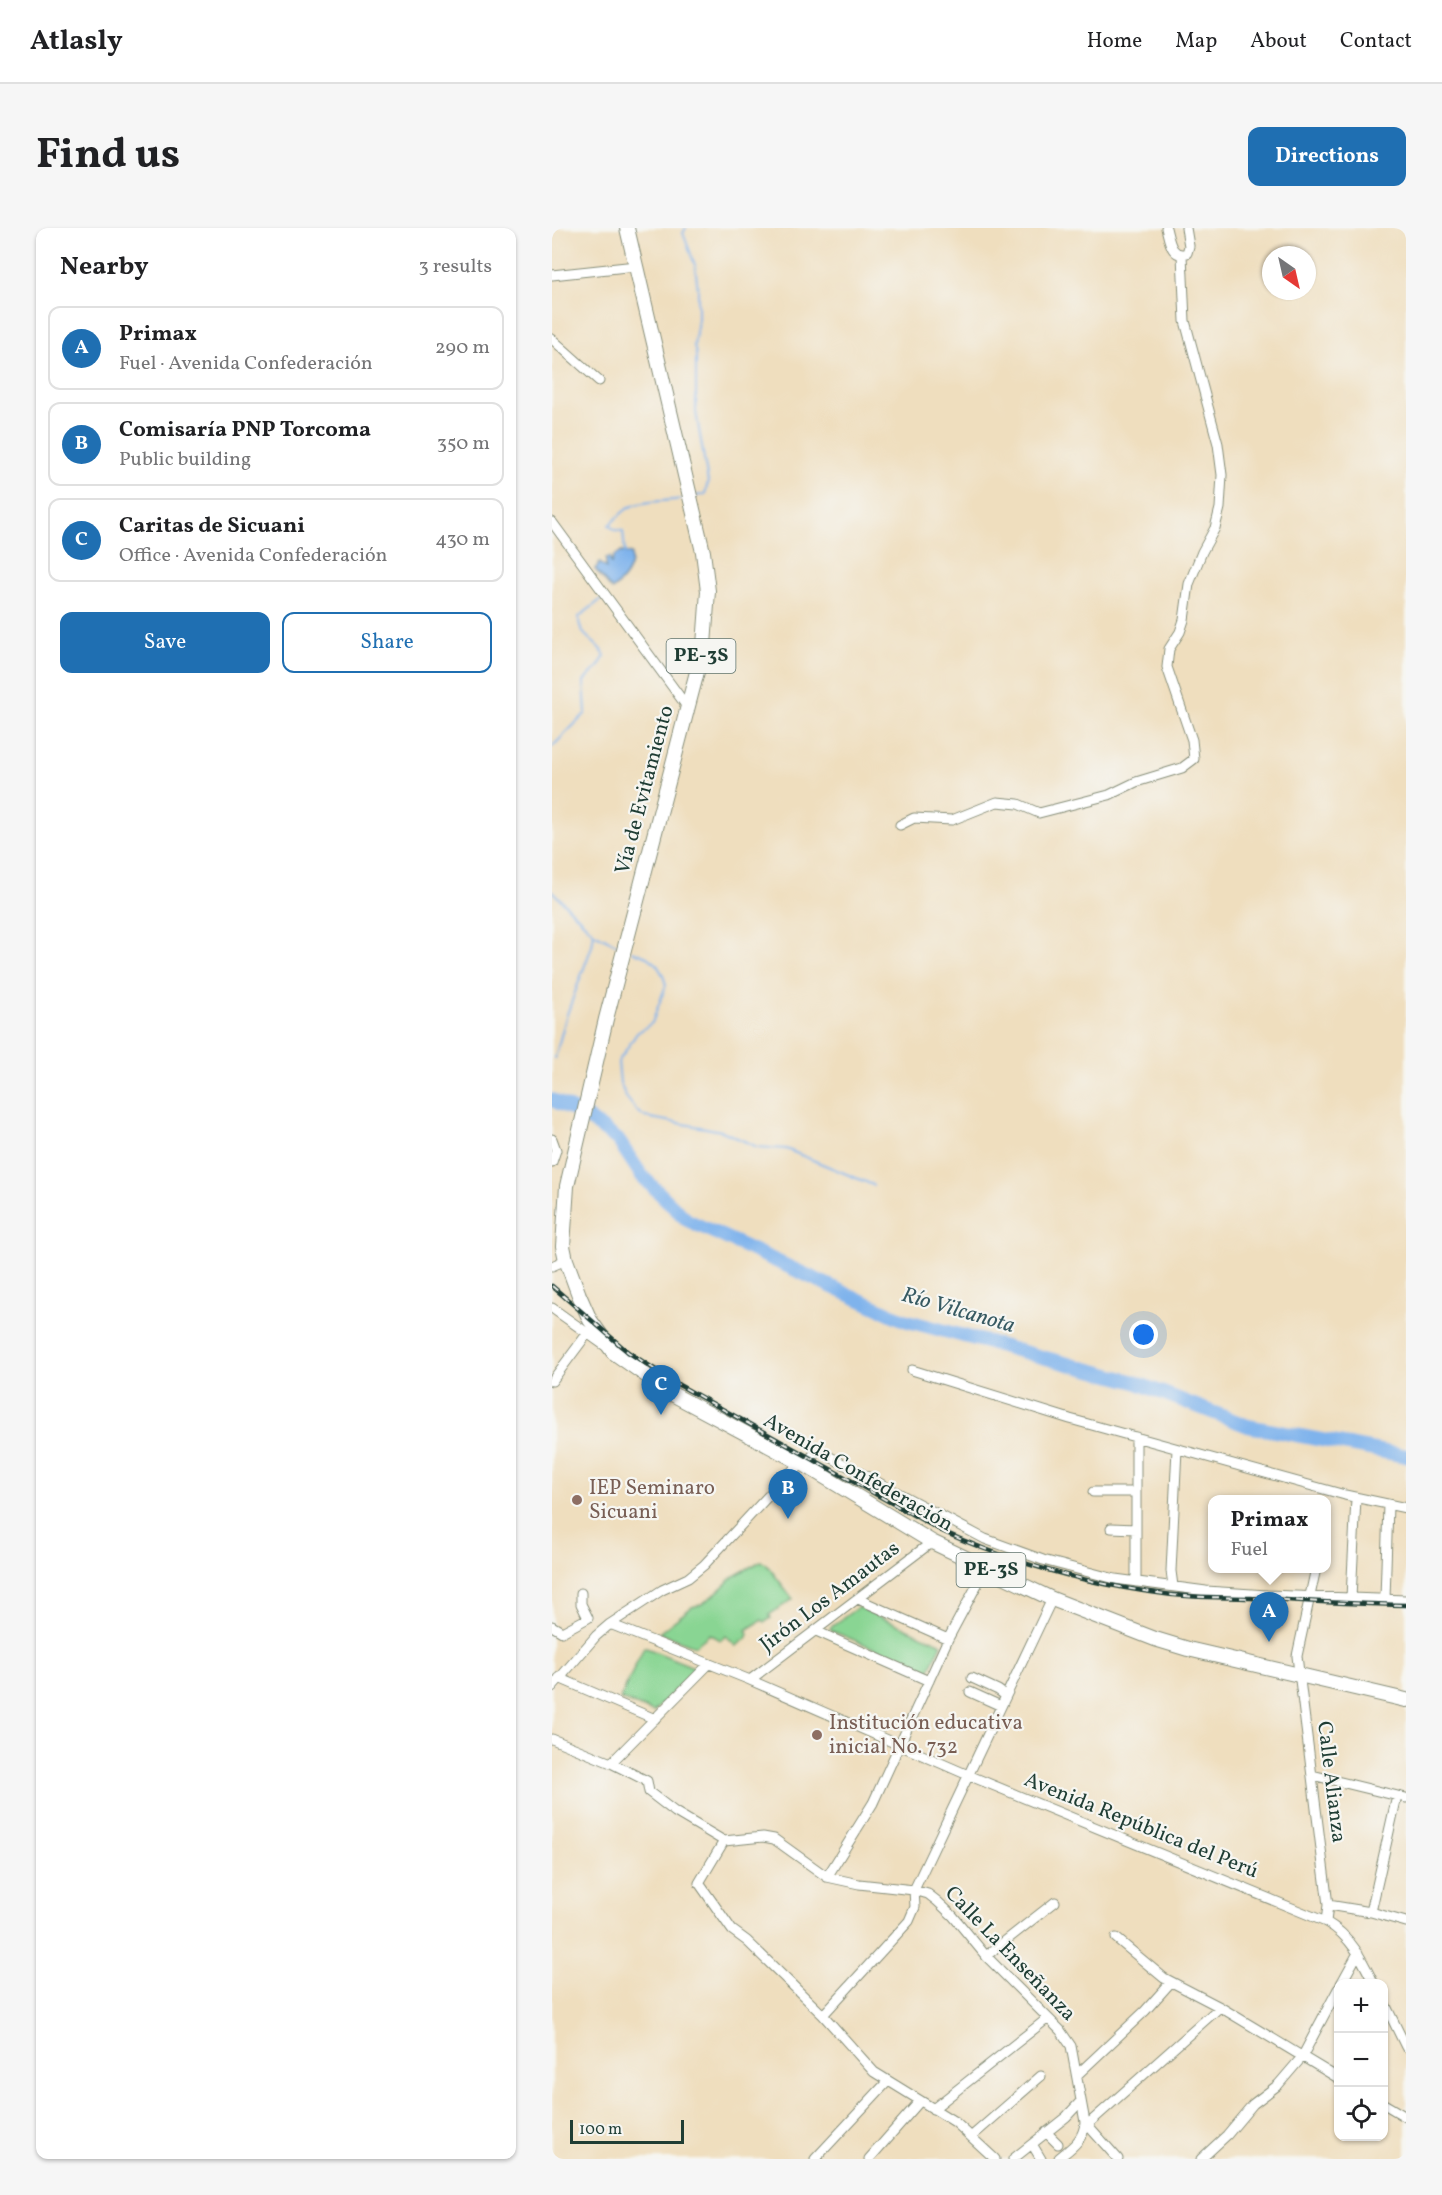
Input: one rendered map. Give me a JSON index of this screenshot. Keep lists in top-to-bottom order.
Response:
{
  "streets": {
    "highway": ["PE-3S", "Vía de Evitamiento", "Avenida Confederación"],
    "street": [
      "Jirón Los Amautas",
      "Calle Alianza",
      "Avenida República del Perú",
      "Calle La Enseñanza"
    ]
  },
  "crossings": [
    ["Vía de Evitamiento", "Avenida Confederación"],
    ["Avenida Confederación", "Jirón Los Amautas"],
    ["Avenida Confederación", "Calle Alianza"],
    ["Jirón Los Amautas", "Avenida República del Perú"],
    ["Calle Alianza", "Avenida República del Perú"]
  ],
  "water": ["Río Vilcanota"],
  "places": ["IEP Seminaro Sicuani", "Institución educativa inicial No. 732"],
  "scale_bar": "100 m",
  "north": "bottom right",
  "page": {
    "header": "Atlasly",
    "nav": [
      "Home",
      "Map",
      "About",
      "Contact"
    ],
    "title": "Find us",
    "buttons": [
      "Directions",
      ["Save", "Share"]
    ],
    "heading": ["Nearby", "3 results"],
    "list": [
      {
        "mark": "A",
        "name": "Primax",
        "note": "Fuel · Avenida Confederación",
        "value": "290 m"
      },
      {
        "mark": "B",
        "name": "Comisaría PNP Torcoma",
        "note": "Public building",
        "value": "350 m"
      },
      {
        "mark": "C",
        "name": "Caritas de Sicuani",
        "note": "Office · Avenida Confederación",
        "value": "430 m"
      }
    ],
    "pins": ["C", "B", "A"],
    "popup": ["Primax", "Fuel"],
    "map_buttons": ["+", "−"],
    "scale": "100 m"
  }
}
